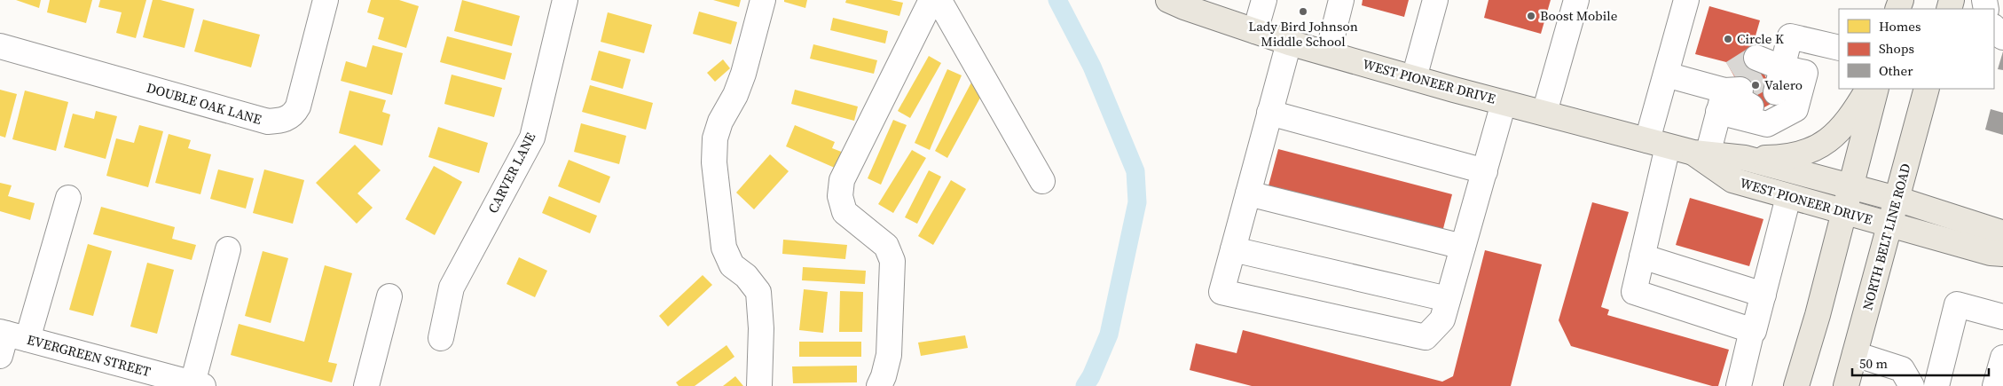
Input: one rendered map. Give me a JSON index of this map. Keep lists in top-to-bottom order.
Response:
{
  "streets": {
    "main road": ["WEST PIONEER DRIVE", "NORTH BELT LINE ROAD"],
    "street": ["DOUBLE OAK LANE", "CARVER LANE", "EVERGREEN STREET"]
  },
  "crossings": [
    ["WEST PIONEER DRIVE", "NORTH BELT LINE ROAD"]
  ],
  "places": [
    "Lady Bird Johnson Middle School",
    "Boost Mobile",
    "Circle K",
    "Valero"
  ],
  "legend": ["Homes", "Shops", "Other"],
  "scale_bar": "50 m"
}
